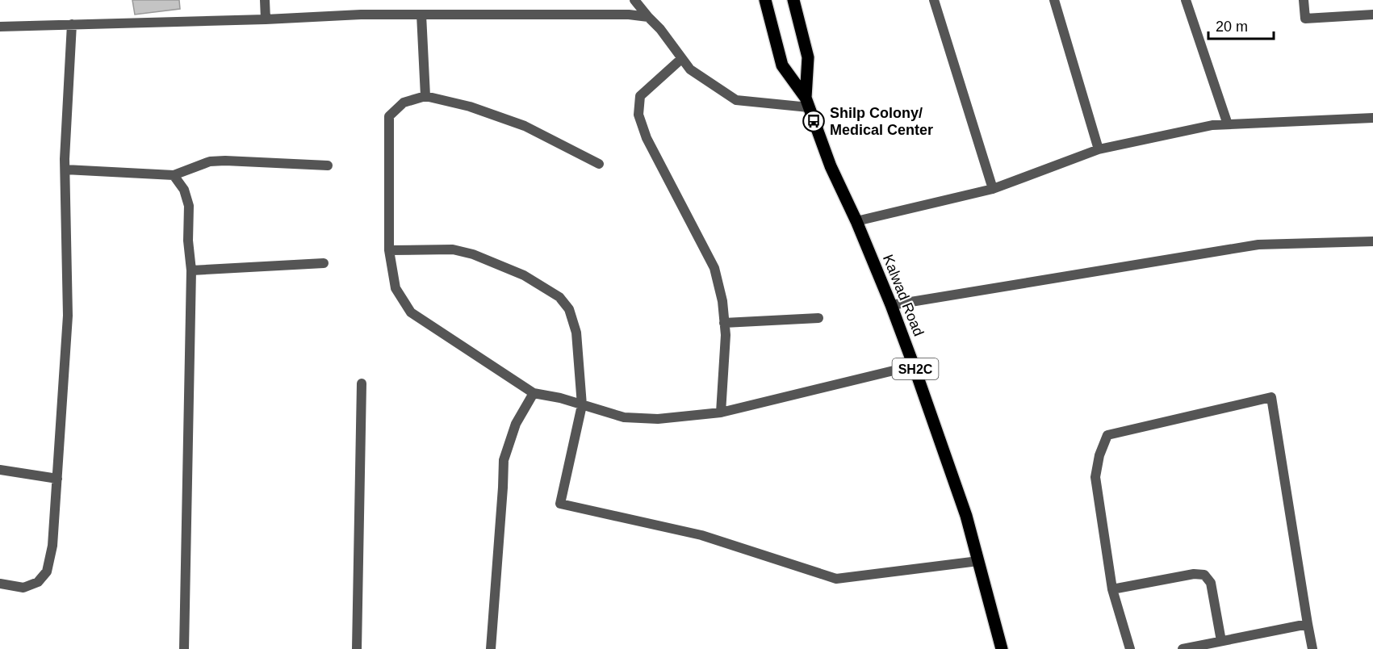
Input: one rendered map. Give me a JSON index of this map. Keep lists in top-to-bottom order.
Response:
{
  "streets": {
    "main road": ["Kalwad Road", "SH2C"]
  },
  "places": {
    "bus stop": ["Shilp Colony/ Medical Center"]
  },
  "scale_bar": "20 m"
}
